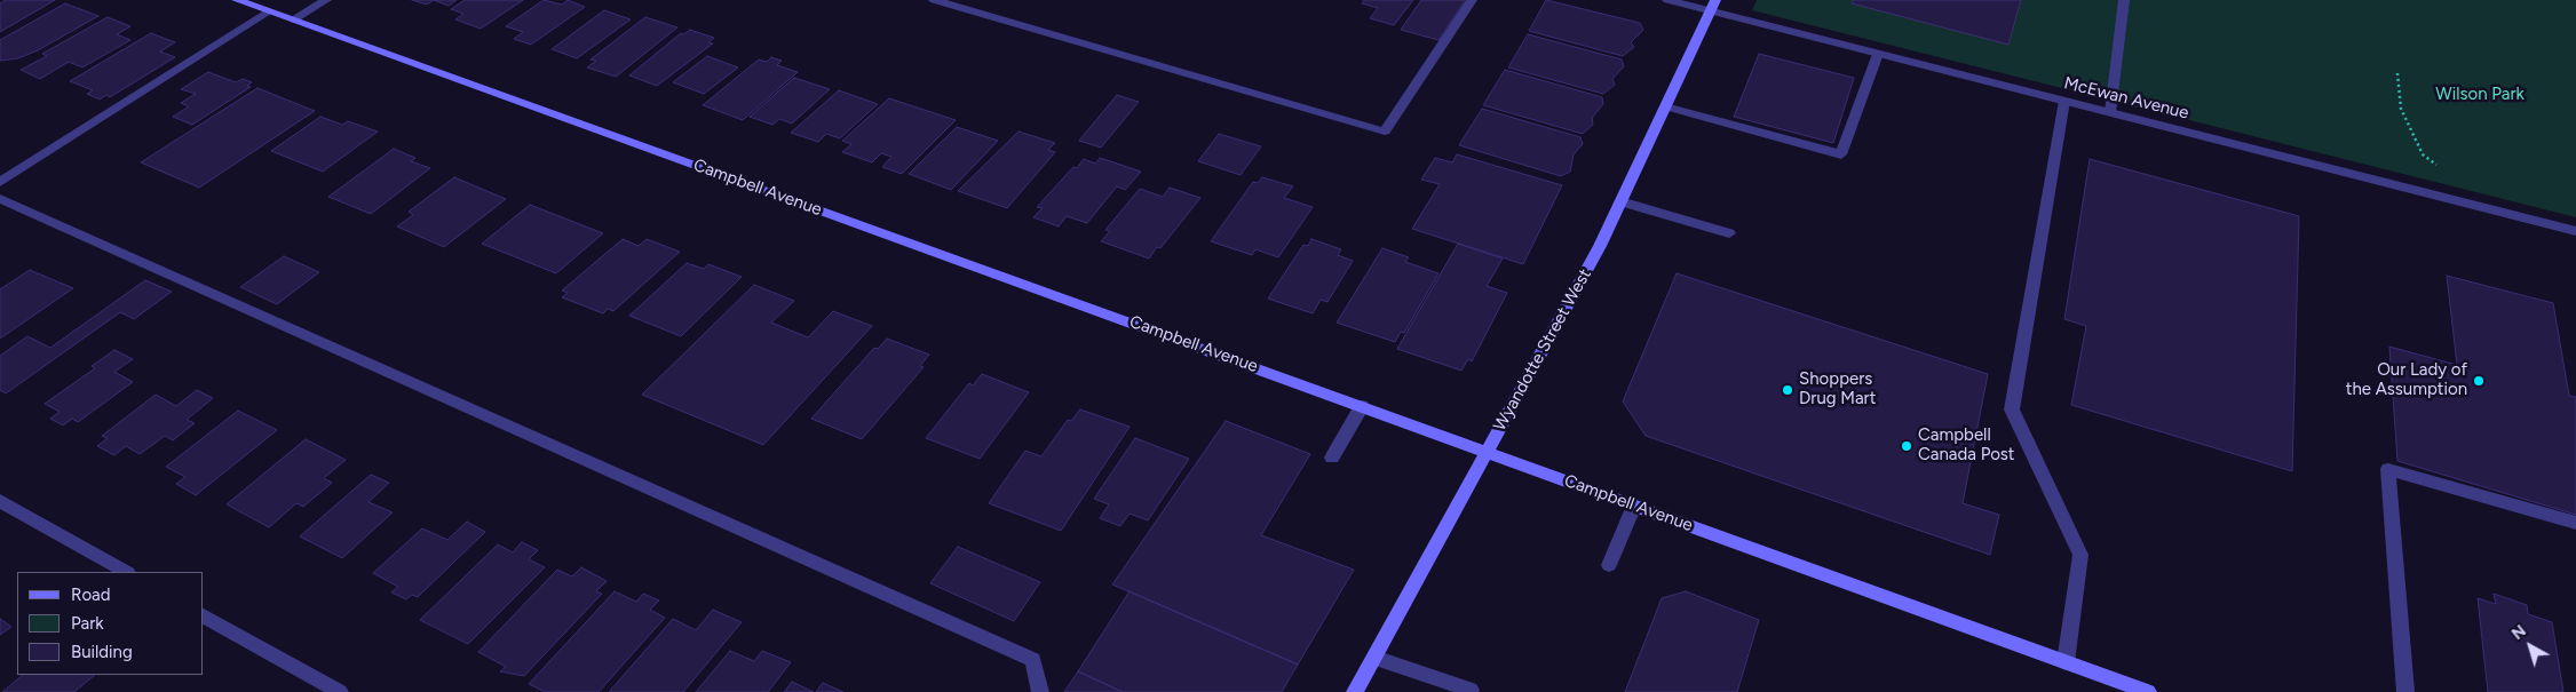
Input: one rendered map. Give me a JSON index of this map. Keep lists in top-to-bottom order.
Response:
{
  "streets": {
    "street": ["McEwan Avenue", "Campbell Avenue", "Wyandotte Street West"]
  },
  "crossings": [
    ["McEwan Avenue", "Wyandotte Street West"],
    ["Campbell Avenue", "Wyandotte Street West"]
  ],
  "parks": ["Wilson Park"],
  "places": ["Our Lady of the Assumption", "Shoppers Drug Mart", "Campbell Canada Post"],
  "legend": ["Road", "Park", "Building"],
  "north": "top left"
}
